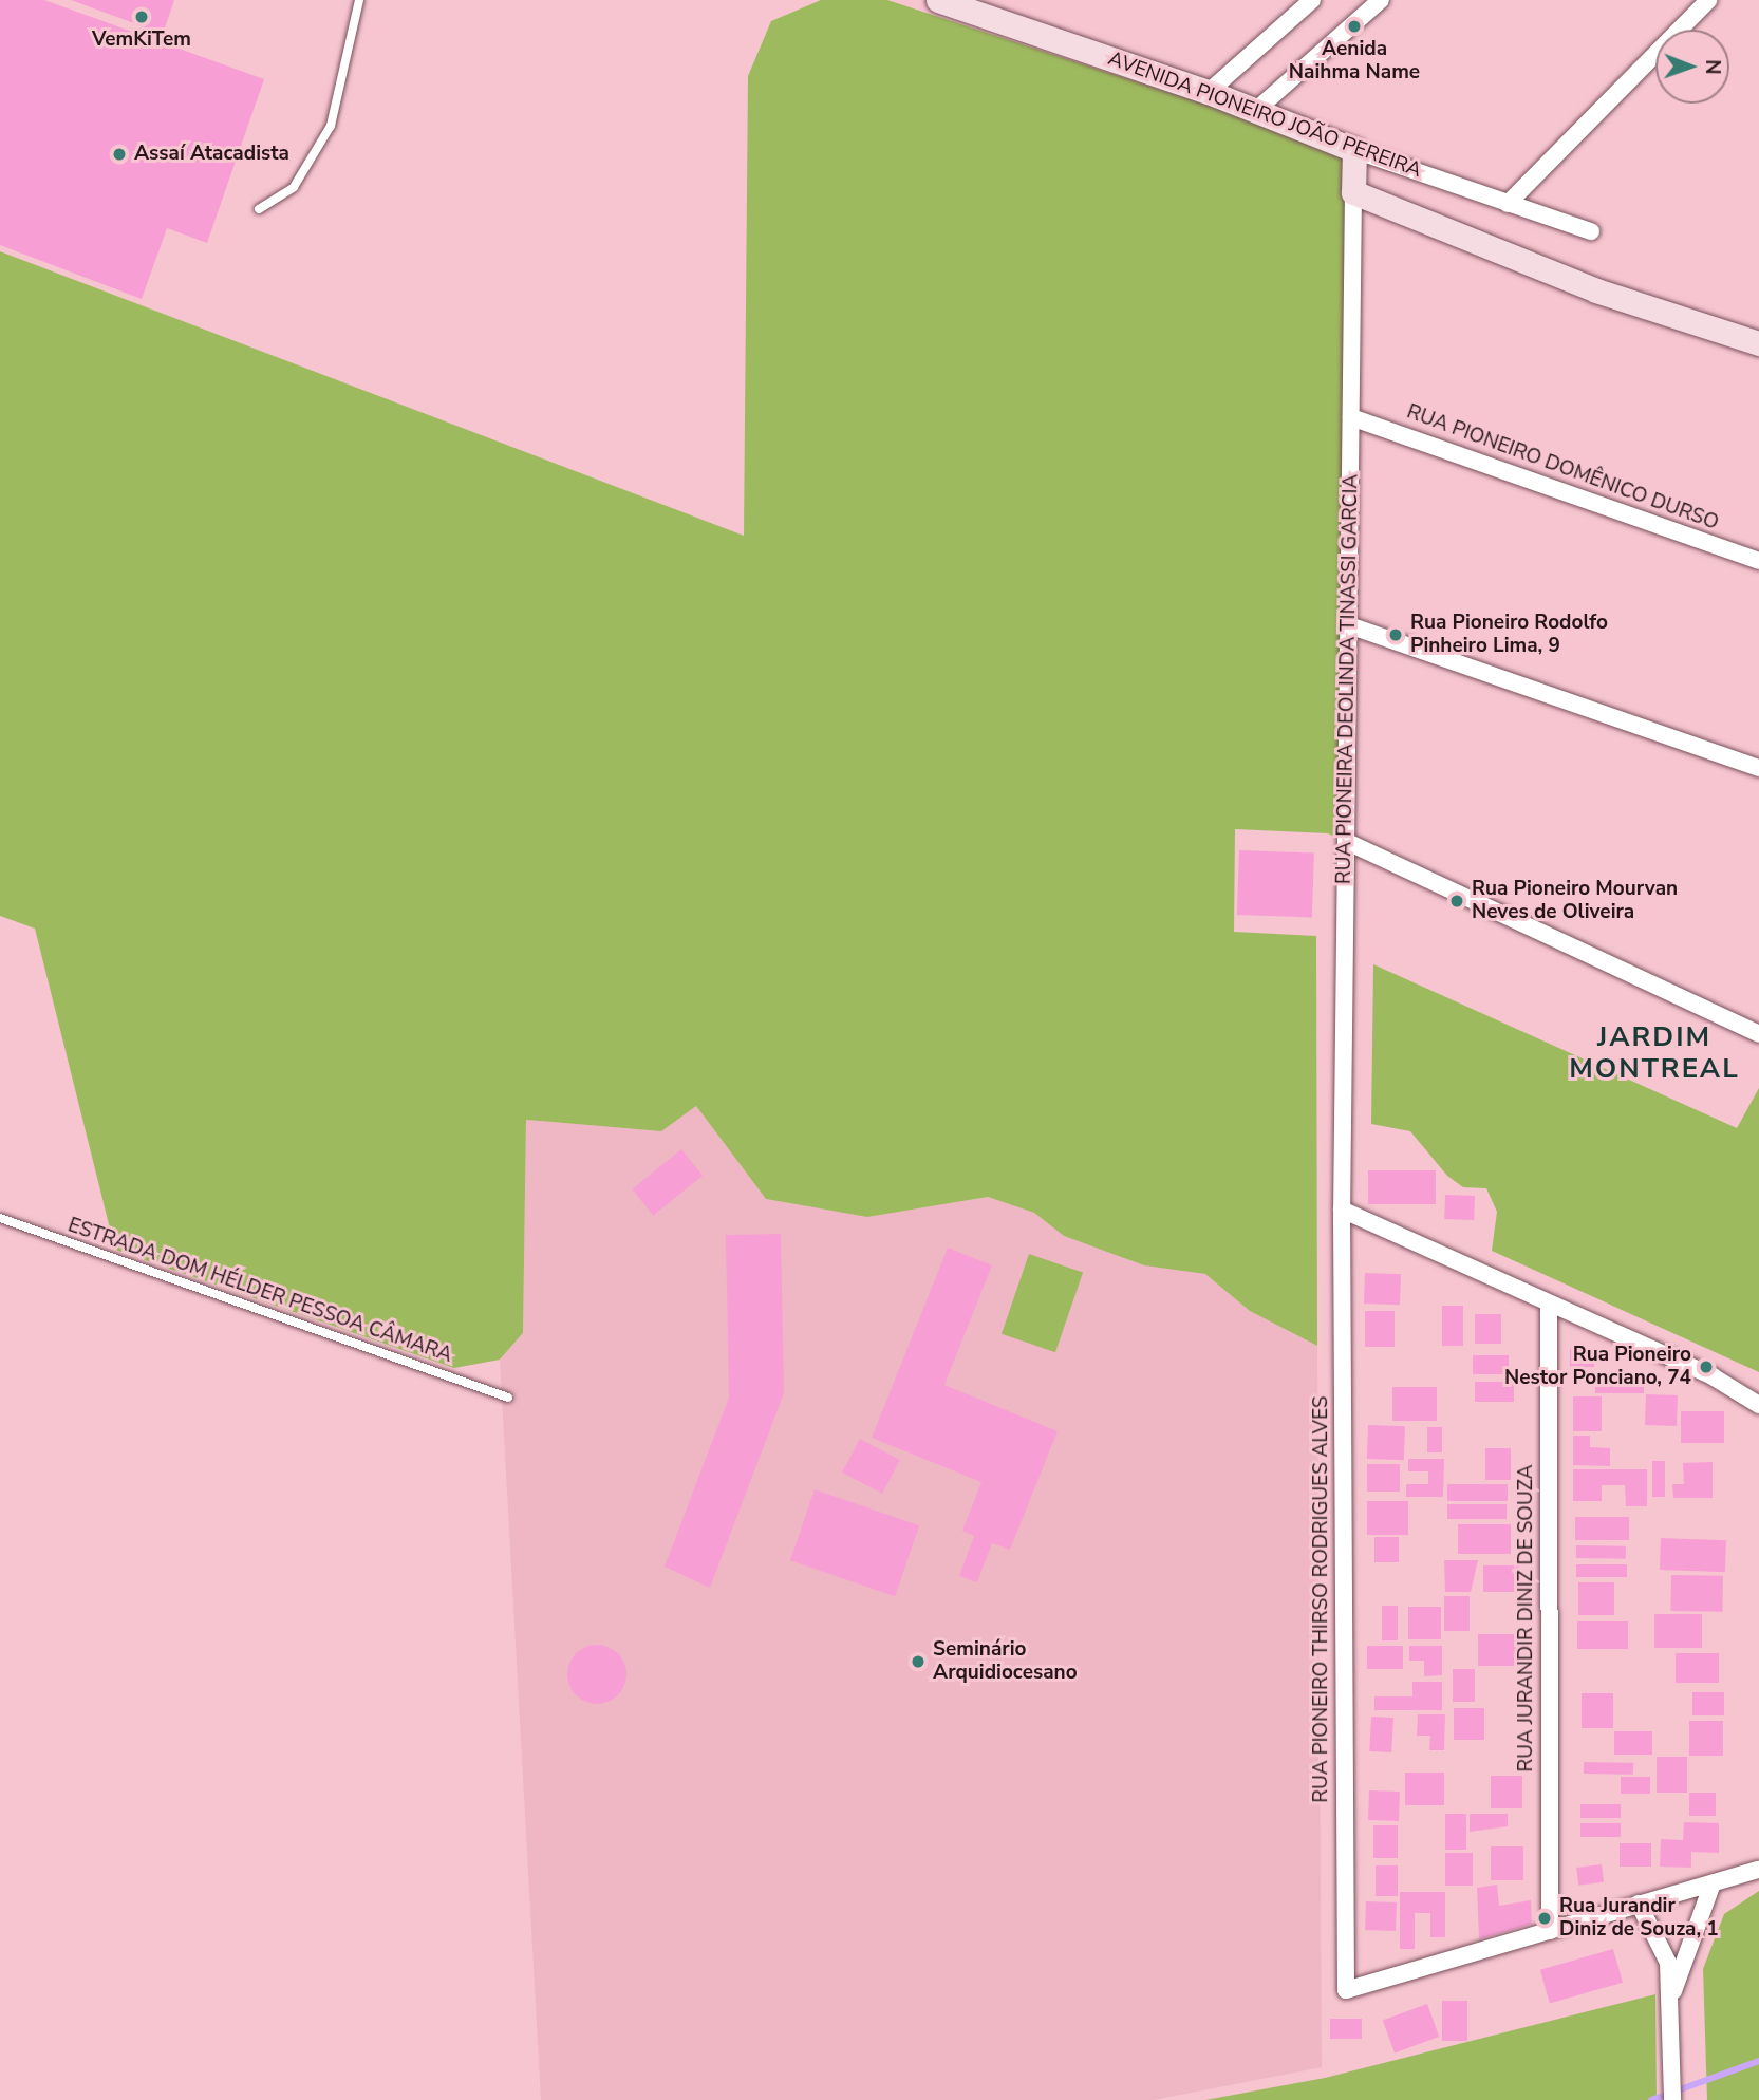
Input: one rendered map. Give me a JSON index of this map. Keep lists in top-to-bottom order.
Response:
{
  "streets": {
    "street": [
      "AVENIDA PIONEIRO JOÃO PEREIRA",
      "RUA PIONEIRO DOMÊNICO DURSO",
      "RUA PIONEIRA DEOLINDA TINASSI GARCIA",
      "RUA PIONEIRO THIRSO RODRIGUES ALVES",
      "RUA JURANDIR DINIZ DE SOUZA"
    ],
    "lane": ["ESTRADA DOM HÉLDER PESSOA CÂMARA"]
  },
  "crossings": [
    ["AVENIDA PIONEIRO JOÃO PEREIRA", "RUA PIONEIRA DEOLINDA TINASSI GARCIA"],
    ["RUA PIONEIRO DOMÊNICO DURSO", "RUA PIONEIRA DEOLINDA TINASSI GARCIA"],
    ["RUA PIONEIRA DEOLINDA TINASSI GARCIA", "RUA PIONEIRO THIRSO RODRIGUES ALVES"],
    ["RUA PIONEIRO THIRSO RODRIGUES ALVES", "RUA JURANDIR DINIZ DE SOUZA"]
  ],
  "districts": ["JARDIM MONTREAL"],
  "places": [
    "VemKiTem",
    "Aenida Naihma Name",
    "Assaí Atacadista",
    "Rua Pioneiro Rodolfo Pinheiro Lima, 9",
    "Rua Pioneiro Mourvan Neves de Oliveira",
    "Rua Pioneiro Nestor Ponciano, 74",
    "Seminário Arquidiocesano",
    "Rua Jurandir Diniz de Souza, 1"
  ],
  "north": "right"
}
